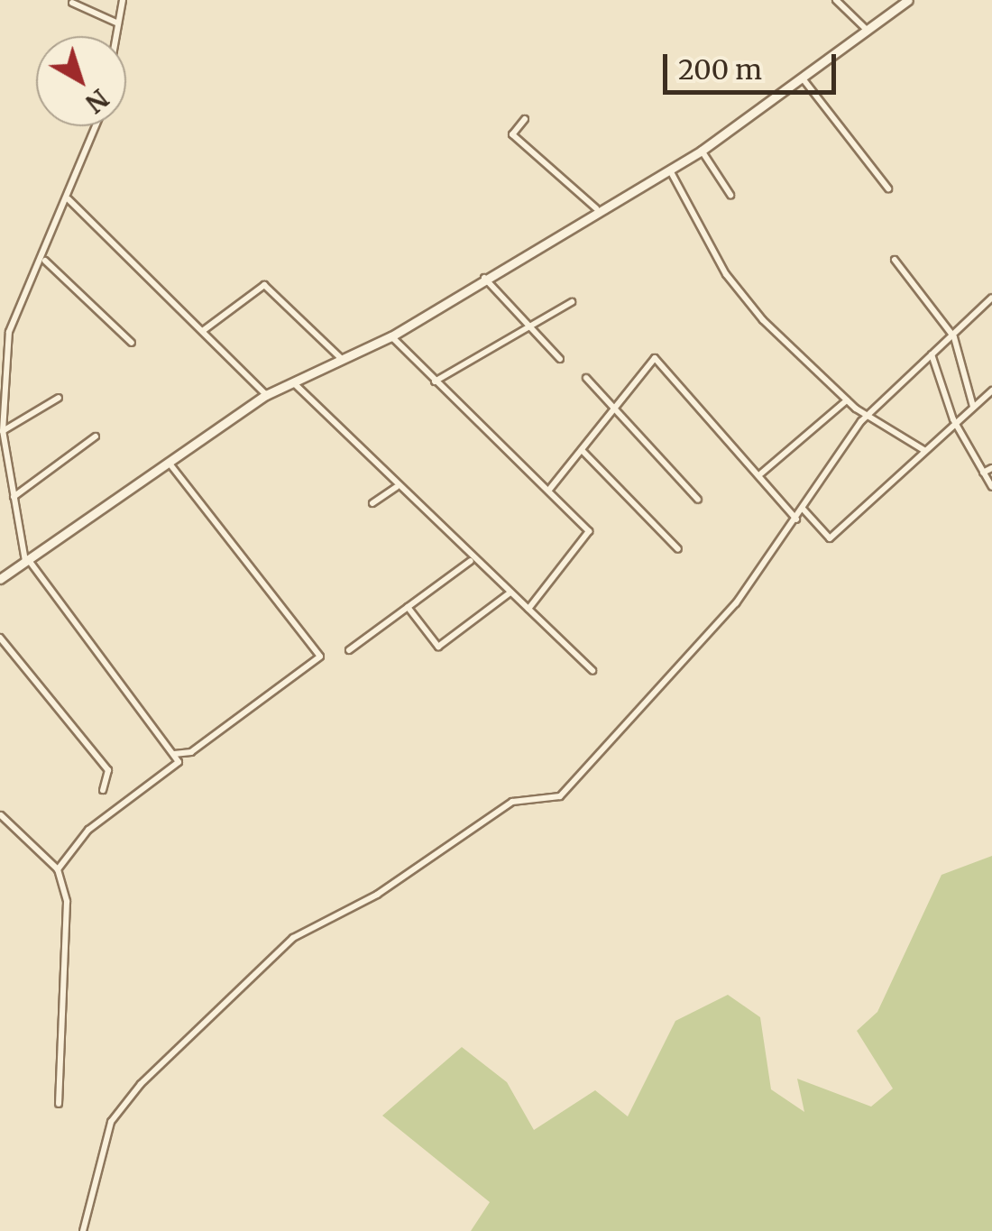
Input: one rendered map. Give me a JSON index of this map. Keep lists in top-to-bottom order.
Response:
{
  "scale_bar": "200 m",
  "north": "bottom right"
}
